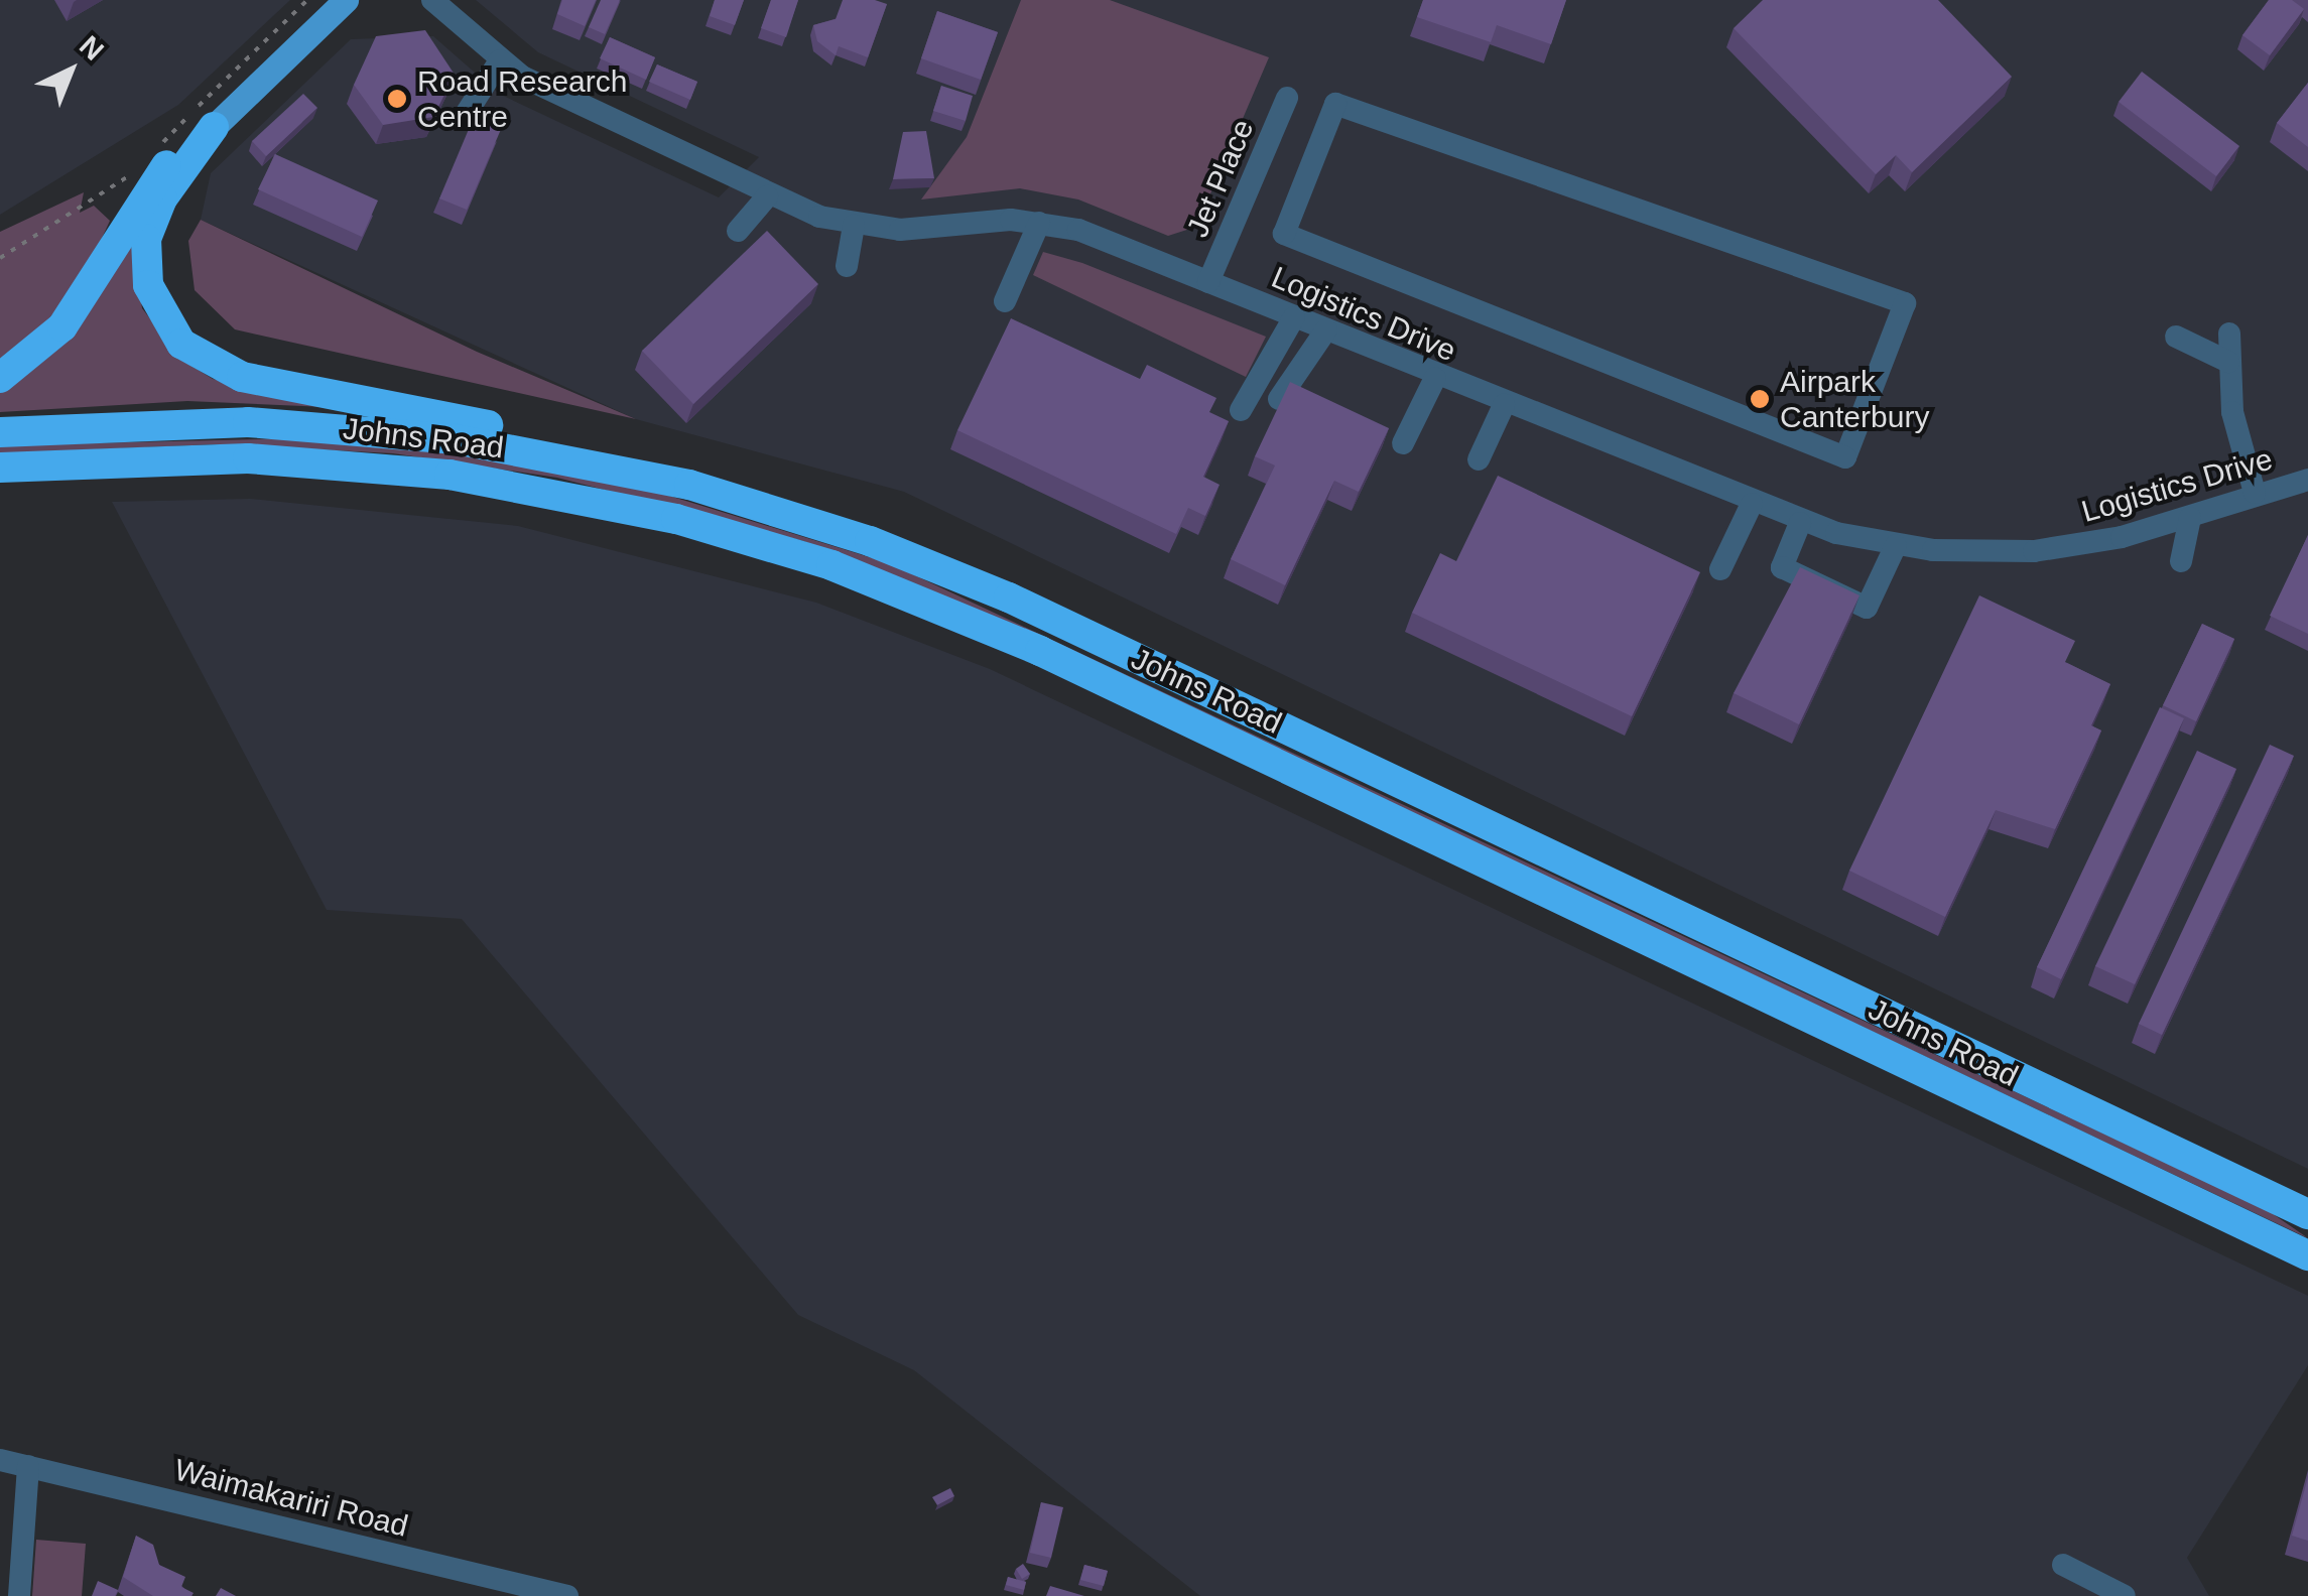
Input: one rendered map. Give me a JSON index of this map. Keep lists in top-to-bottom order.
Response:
{
  "streets": {
    "highway": ["Johns Road"],
    "street": ["Jet Place", "Logistics Drive", "Waimakariri Road"]
  },
  "crossings": [
    ["Jet Place", "Logistics Drive"]
  ],
  "places": ["Road Research Centre", "Airpark Canterbury"],
  "north": "top right"
}
